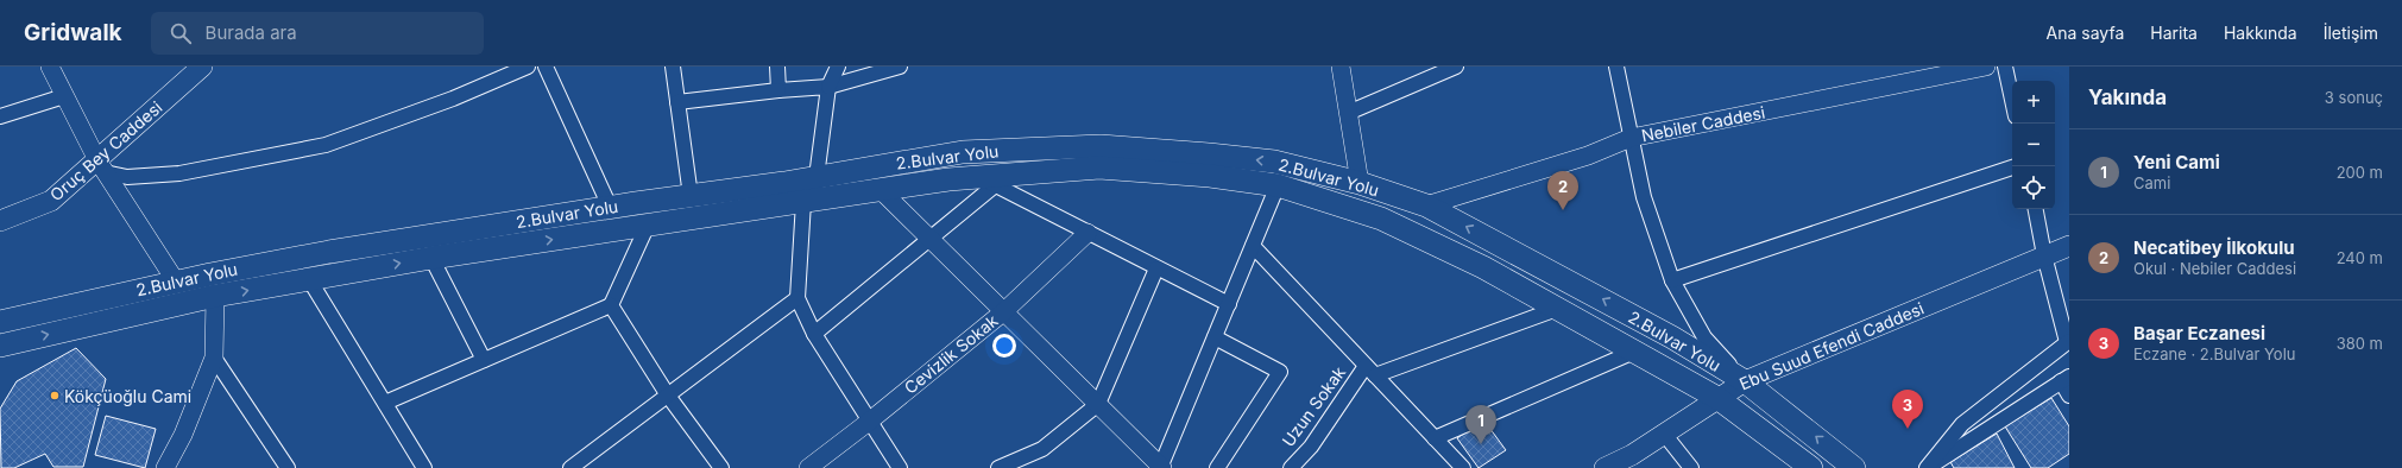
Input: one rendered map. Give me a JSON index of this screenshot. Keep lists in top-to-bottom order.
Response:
{
  "streets": {
    "main road": ["Oruç Bey Caddesi", "2.Bulvar Yolu", "Ebu Suud Efendi Caddesi"],
    "street": ["Nebiler Caddesi", "Cevizlik Sokak", "Uzun Sokak"]
  },
  "crossings": [
    ["Nebiler Caddesi", "2.Bulvar Yolu"],
    ["2.Bulvar Yolu", "Ebu Suud Efendi Caddesi"]
  ],
  "places": ["Kökçüoğlu Cami"],
  "page": {
    "header": "Gridwalk",
    "search": "Burada ara",
    "nav": [
      "Ana sayfa",
      "Harita",
      "Hakkında",
      "İletişim"
    ],
    "heading": ["Yakında", "3 sonuç"],
    "map_buttons": ["+", "−"],
    "list": [
      {
        "mark": "1",
        "name": "Yeni Cami",
        "note": "Cami",
        "value": "200 m"
      },
      {
        "mark": "2",
        "name": "Necatibey İlkokulu",
        "note": "Okul · Nebiler Caddesi",
        "value": "240 m"
      },
      {
        "mark": "3",
        "name": "Başar Eczanesi",
        "note": "Eczane · 2.Bulvar Yolu",
        "value": "380 m"
      }
    ],
    "pins": ["2", "3", "1"]
  }
}
